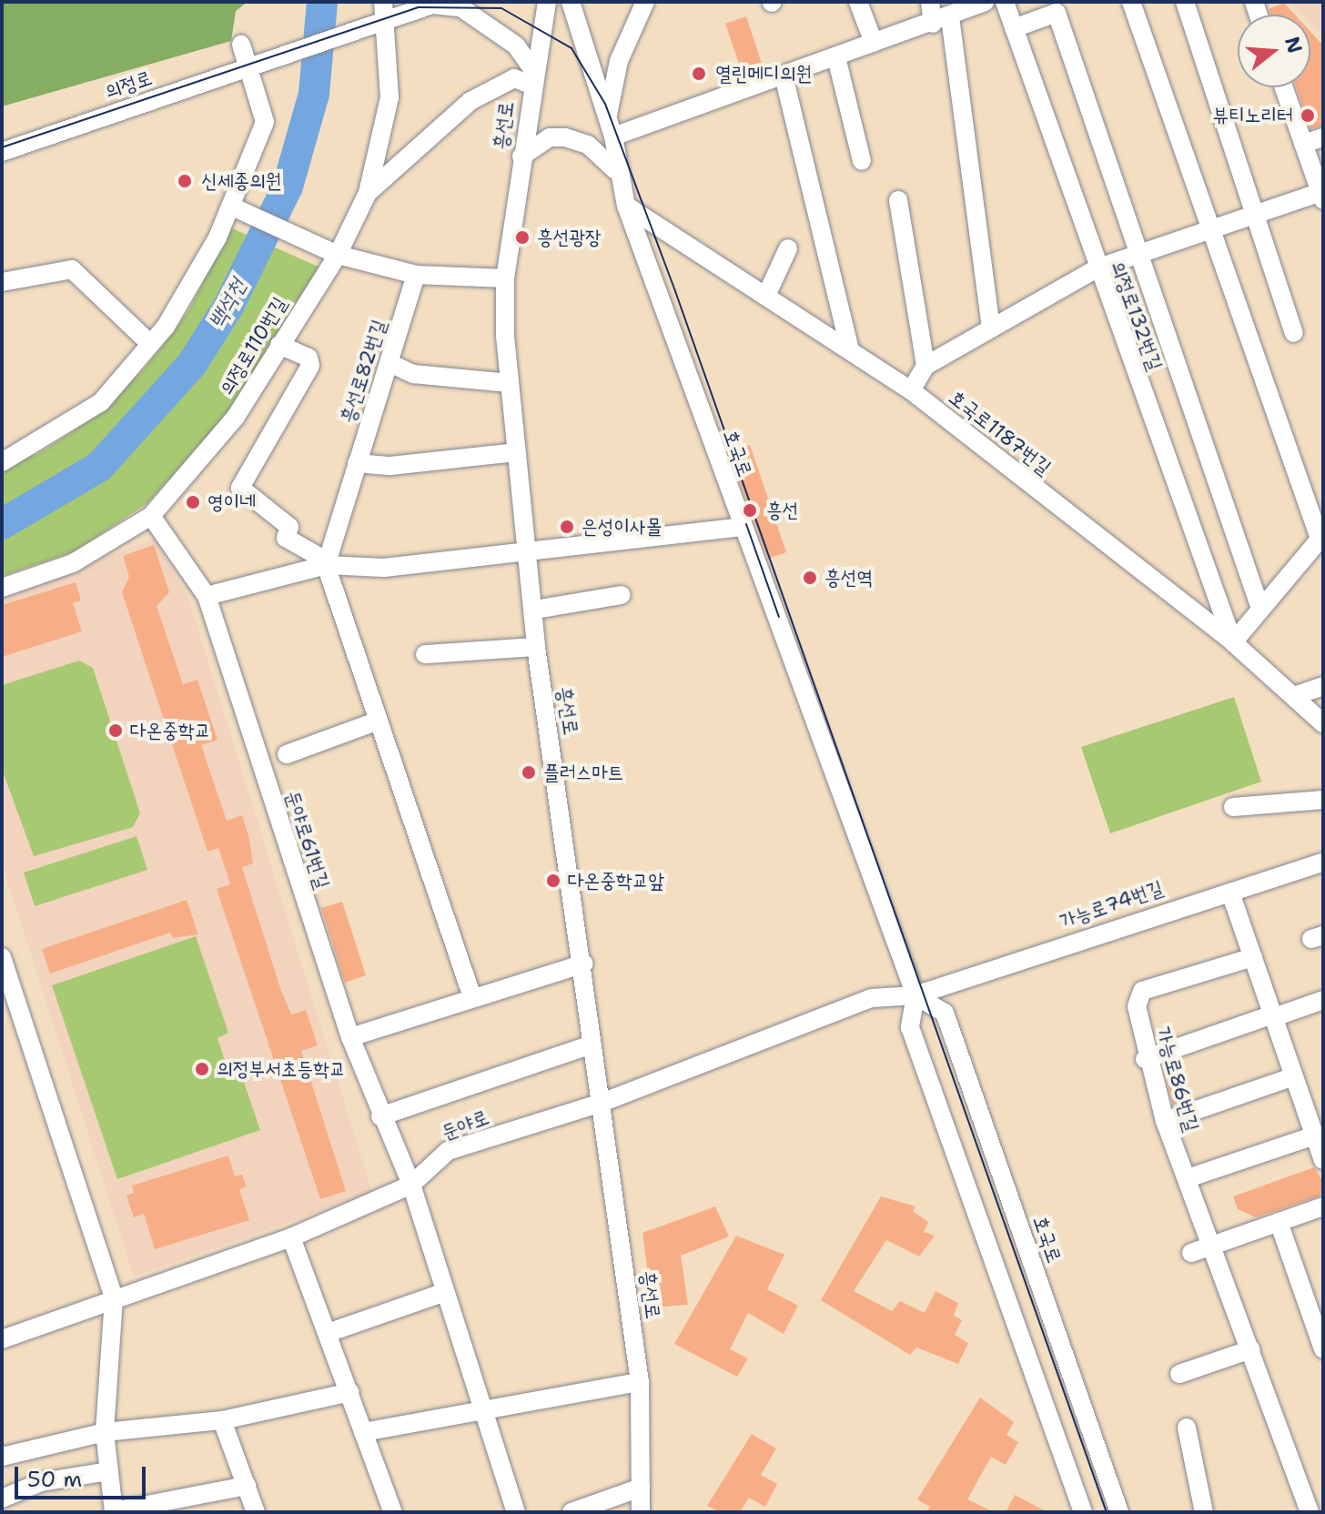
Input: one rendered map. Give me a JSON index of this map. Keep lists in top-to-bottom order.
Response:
{
  "streets": {
    "street": [
      "의정로",
      "흥선로",
      "의정로132번길",
      "의정로110번길",
      "흥선로82번길",
      "호국로1187번길",
      "호국로",
      "둔야로61번길",
      "가능로74번길",
      "가능로86번길",
      "둔야로"
    ]
  },
  "crossings": [
    ["의정로", "의정로110번길"],
    ["흥선로", "둔야로"],
    ["의정로132번길", "호국로1187번길"],
    ["의정로110번길", "둔야로61번길"],
    ["호국로1187번길", "호국로"],
    ["호국로", "가능로74번길"],
    ["호국로", "둔야로"],
    ["둔야로61번길", "둔야로"],
    ["가능로74번길", "둔야로"]
  ],
  "water": ["백석천"],
  "places": [
    "열린메디의원",
    "뷰티노리터",
    "신세종의원",
    "흥선광장",
    "영이네",
    "흥선",
    "은성이사몰",
    "흥선역",
    "다온중학교",
    "플러스마트",
    "다온중학교앞",
    "의정부서초등학교"
  ],
  "scale_bar": "50 m",
  "north": "right"
}
